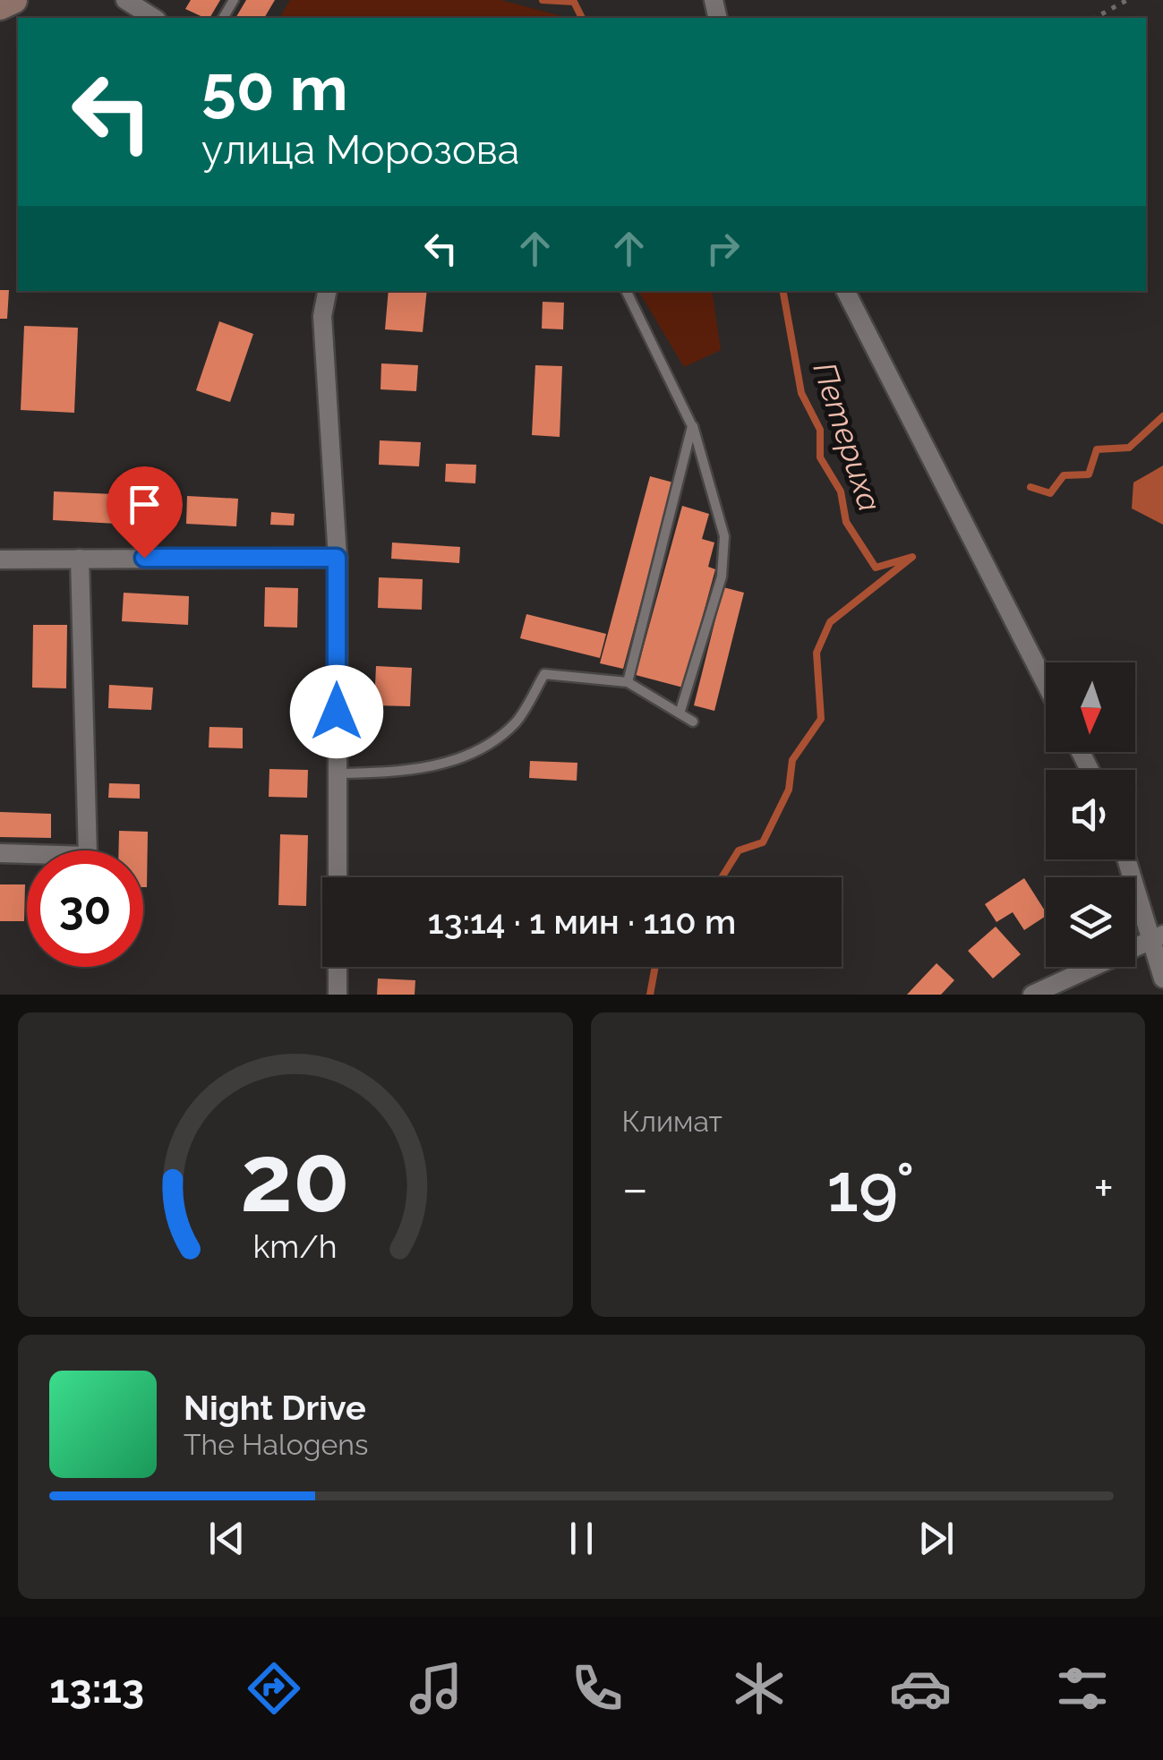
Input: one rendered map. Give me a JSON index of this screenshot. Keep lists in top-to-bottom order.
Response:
{
  "water": ["Петериха"],
  "north": "bottom",
  "page": {
    "turn": ["50 m", "улица Морозова"],
    "limit": "30",
    "trip": "13:14 · 1 мин · 110 m",
    "tile": "Климат",
    "heat": ["−", "19°", "+"],
    "song": ["Night Drive", "The Halogens"],
    "tabs": "13:13",
    "gauge": ["20", "km/h"]
  }
}
